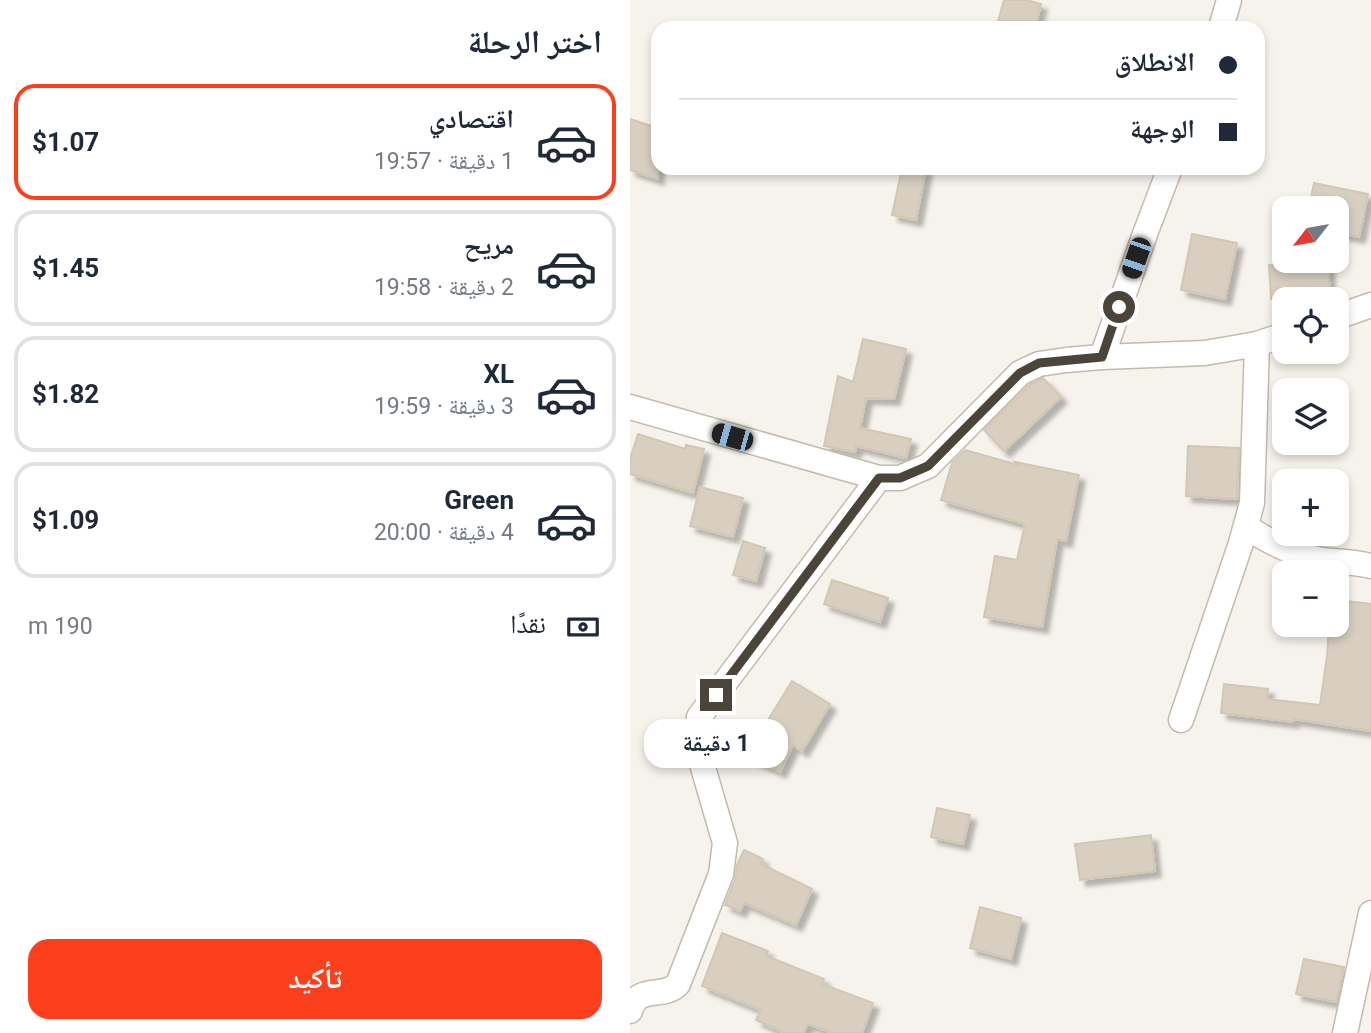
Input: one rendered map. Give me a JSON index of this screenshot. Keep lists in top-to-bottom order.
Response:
{
  "north": "bottom left",
  "page": {
    "heading": "اختر الرحلة",
    "banner": ["الانطلاق", "الوجهة"],
    "list": [
      {
        "name": "اقتصادي",
        "note": "1 دقيقة · 19:57",
        "value": "$1.07"
      },
      {
        "name": "مريح",
        "note": "2 دقيقة · 19:58",
        "value": "$1.45"
      },
      {
        "name": "XL",
        "note": "3 دقيقة · 19:59",
        "value": "$1.82"
      },
      {
        "name": "Green",
        "note": "4 دقيقة · 20:00",
        "value": "$1.09"
      }
    ],
    "map_buttons": ["+", "−"],
    "pay": ["نقدًا", "190 m"],
    "bubble": "1 دقيقة",
    "buttons": "تأكيد"
  }
}
